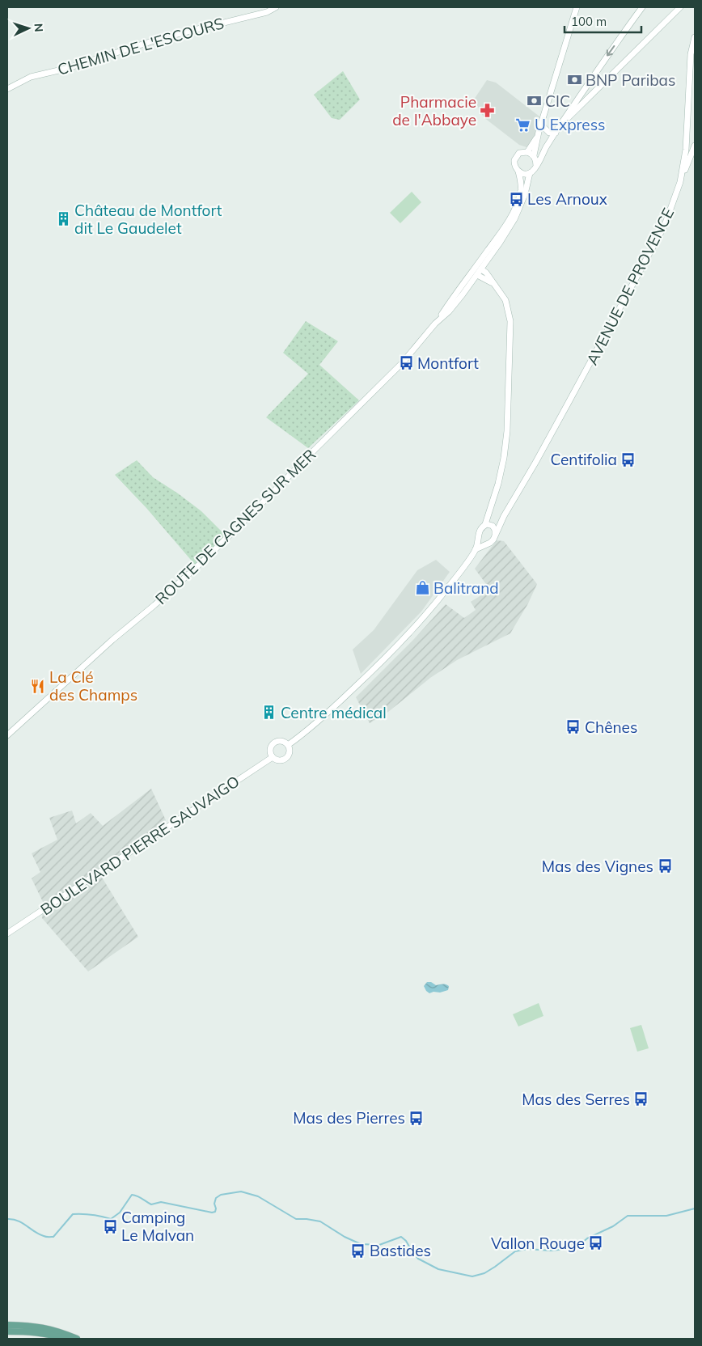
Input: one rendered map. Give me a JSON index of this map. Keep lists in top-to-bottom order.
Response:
{
  "streets": {
    "main road": [
      "CHEMIN DE L'ESCOURS",
      "AVENUE DE PROVENCE",
      "ROUTE DE CAGNES SUR MER",
      "BOULEVARD PIERRE SAUVAIGO"
    ]
  },
  "places": {
    "bank": ["BNP Paribas", "CIC"],
    "pharmacy": ["Pharmacie de l'Abbaye"],
    "supermarket": ["U Express"],
    "bus stop": [
      "Les Arnoux",
      "Montfort",
      "Centifolia",
      "Chênes",
      "Mas des Vignes",
      "Mas des Serres",
      "Mas des Pierres",
      "Camping Le Malvan",
      "Vallon Rouge",
      "Bastides"
    ],
    "building": ["Château de Montfort dit Le Gaudelet", "Centre médical"],
    "shop": ["Balitrand"],
    "restaurant": ["La Clé des Champs"]
  },
  "scale_bar": "100 m",
  "north": "right"
}
